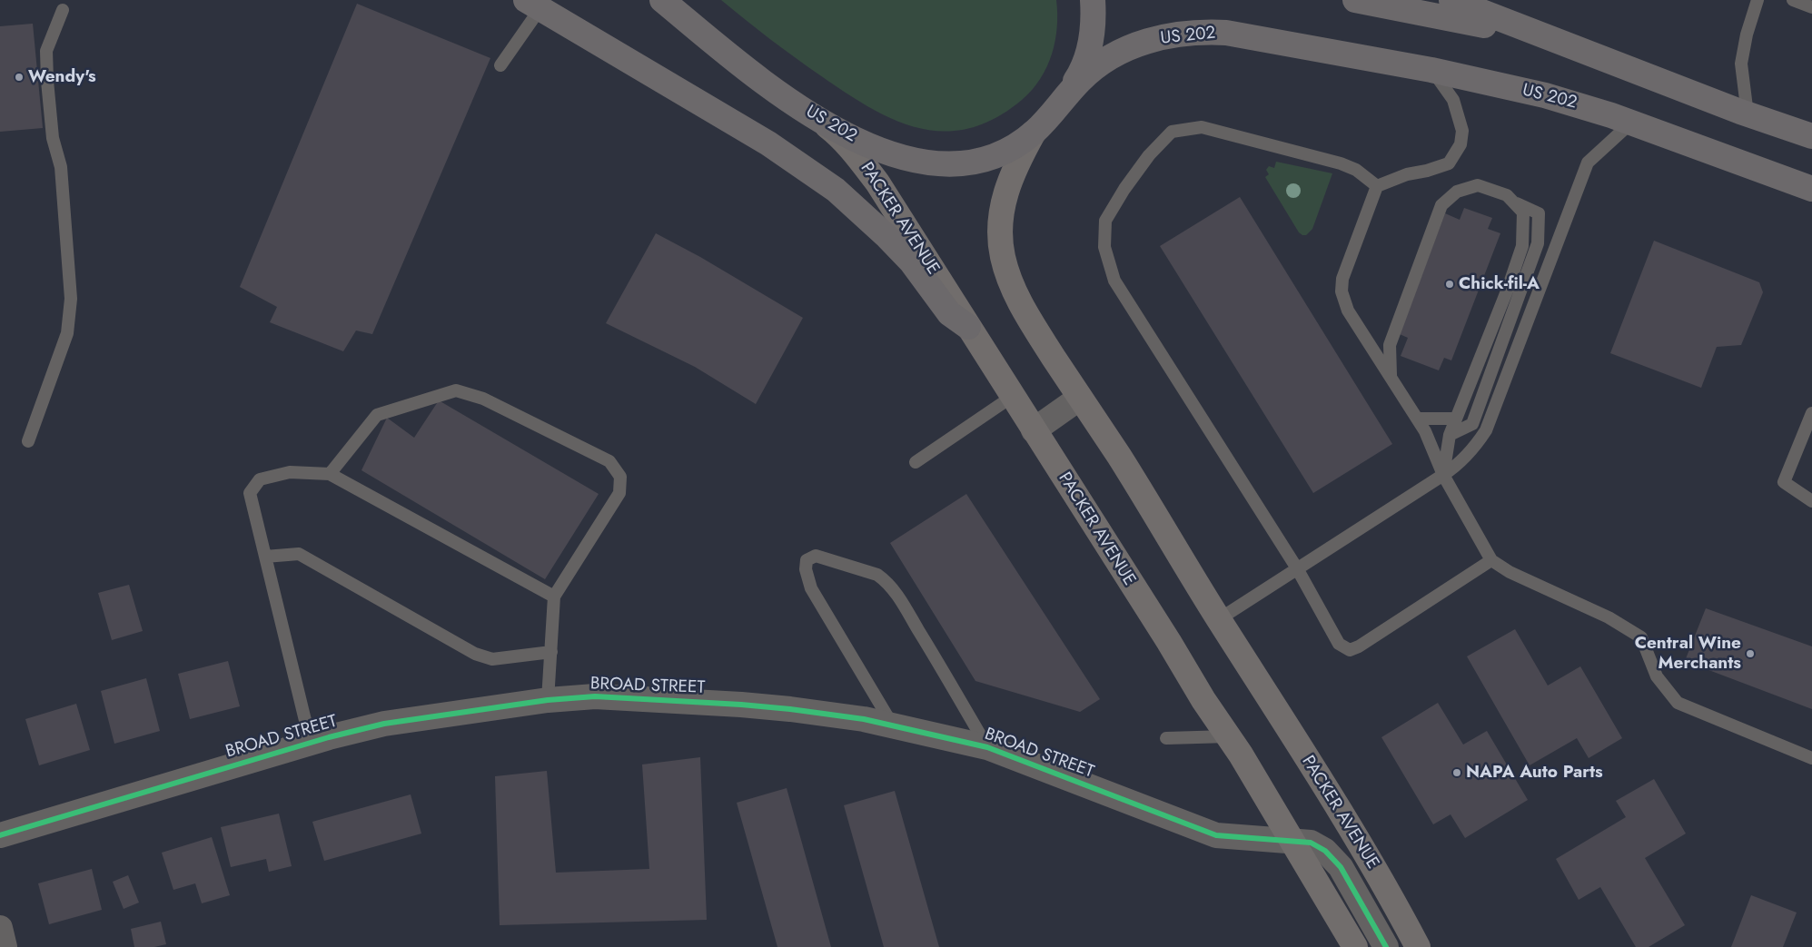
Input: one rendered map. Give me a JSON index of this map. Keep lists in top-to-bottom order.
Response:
{
  "streets": {
    "highway": ["US 202"],
    "main road": ["PACKER AVENUE"],
    "street": ["BROAD STREET"]
  },
  "crossings": [
    ["US 202", "PACKER AVENUE"],
    ["PACKER AVENUE", "BROAD STREET"]
  ],
  "places": [
    "Wendy's",
    "Chick-fil-A",
    "Central Wine Merchants",
    "NAPA Auto Parts"
  ]
}
